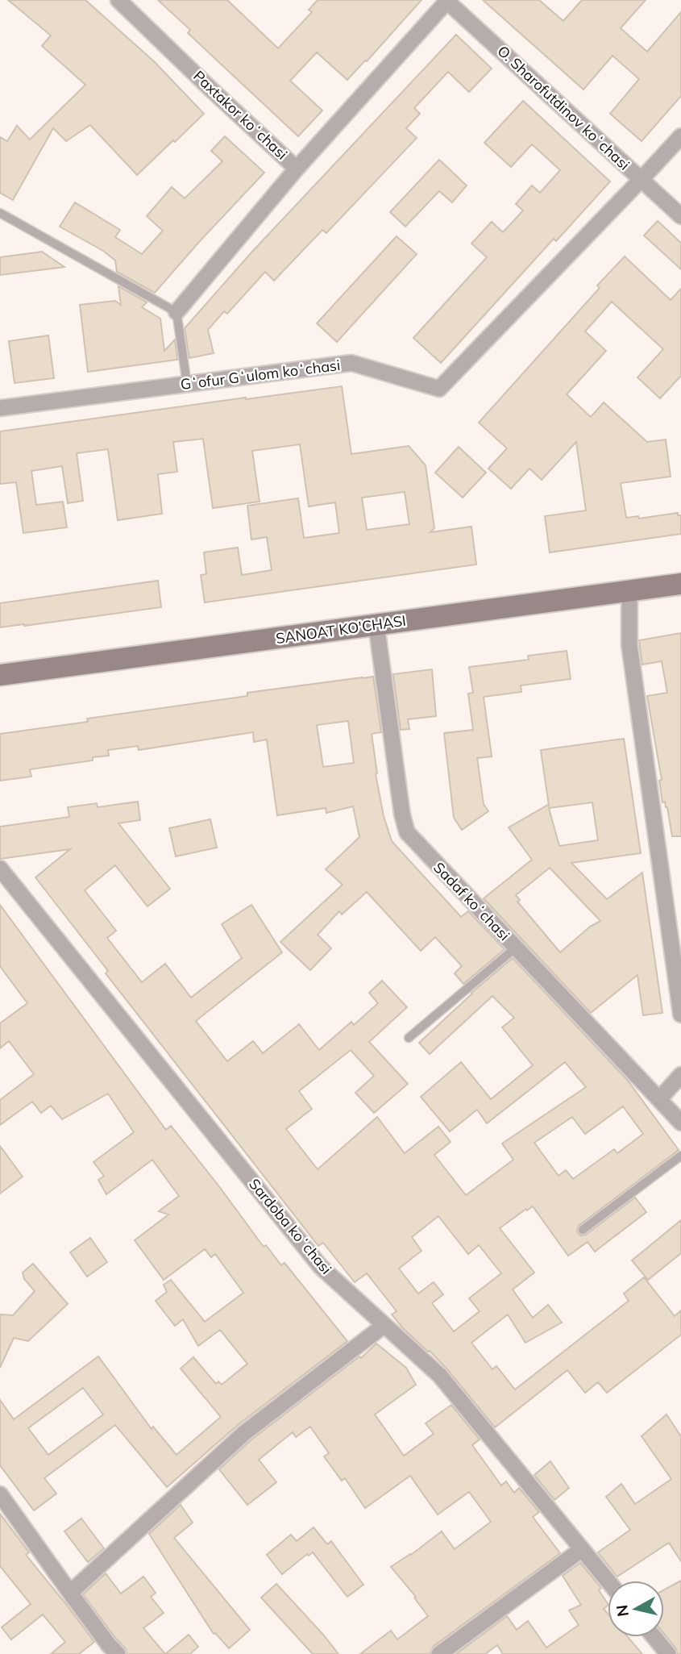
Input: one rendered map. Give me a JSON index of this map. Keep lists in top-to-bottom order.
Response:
{
  "streets": {
    "main road": ["SANOAT KO'CHASI"],
    "street": [
      "O. Sharofutdinov koʻchasi",
      "Paxtakor koʻchasi",
      "Gʻofur Gʻulom koʻchasi",
      "Sadaf koʻchasi",
      "Sardoba koʻchasi"
    ]
  },
  "crossings": [
    ["O. Sharofutdinov koʻchasi", "Paxtakor koʻchasi"],
    ["O. Sharofutdinov koʻchasi", "Gʻofur Gʻulom koʻchasi"],
    ["SANOAT KO'CHASI", "Sadaf koʻchasi"]
  ],
  "north": "left"
}
